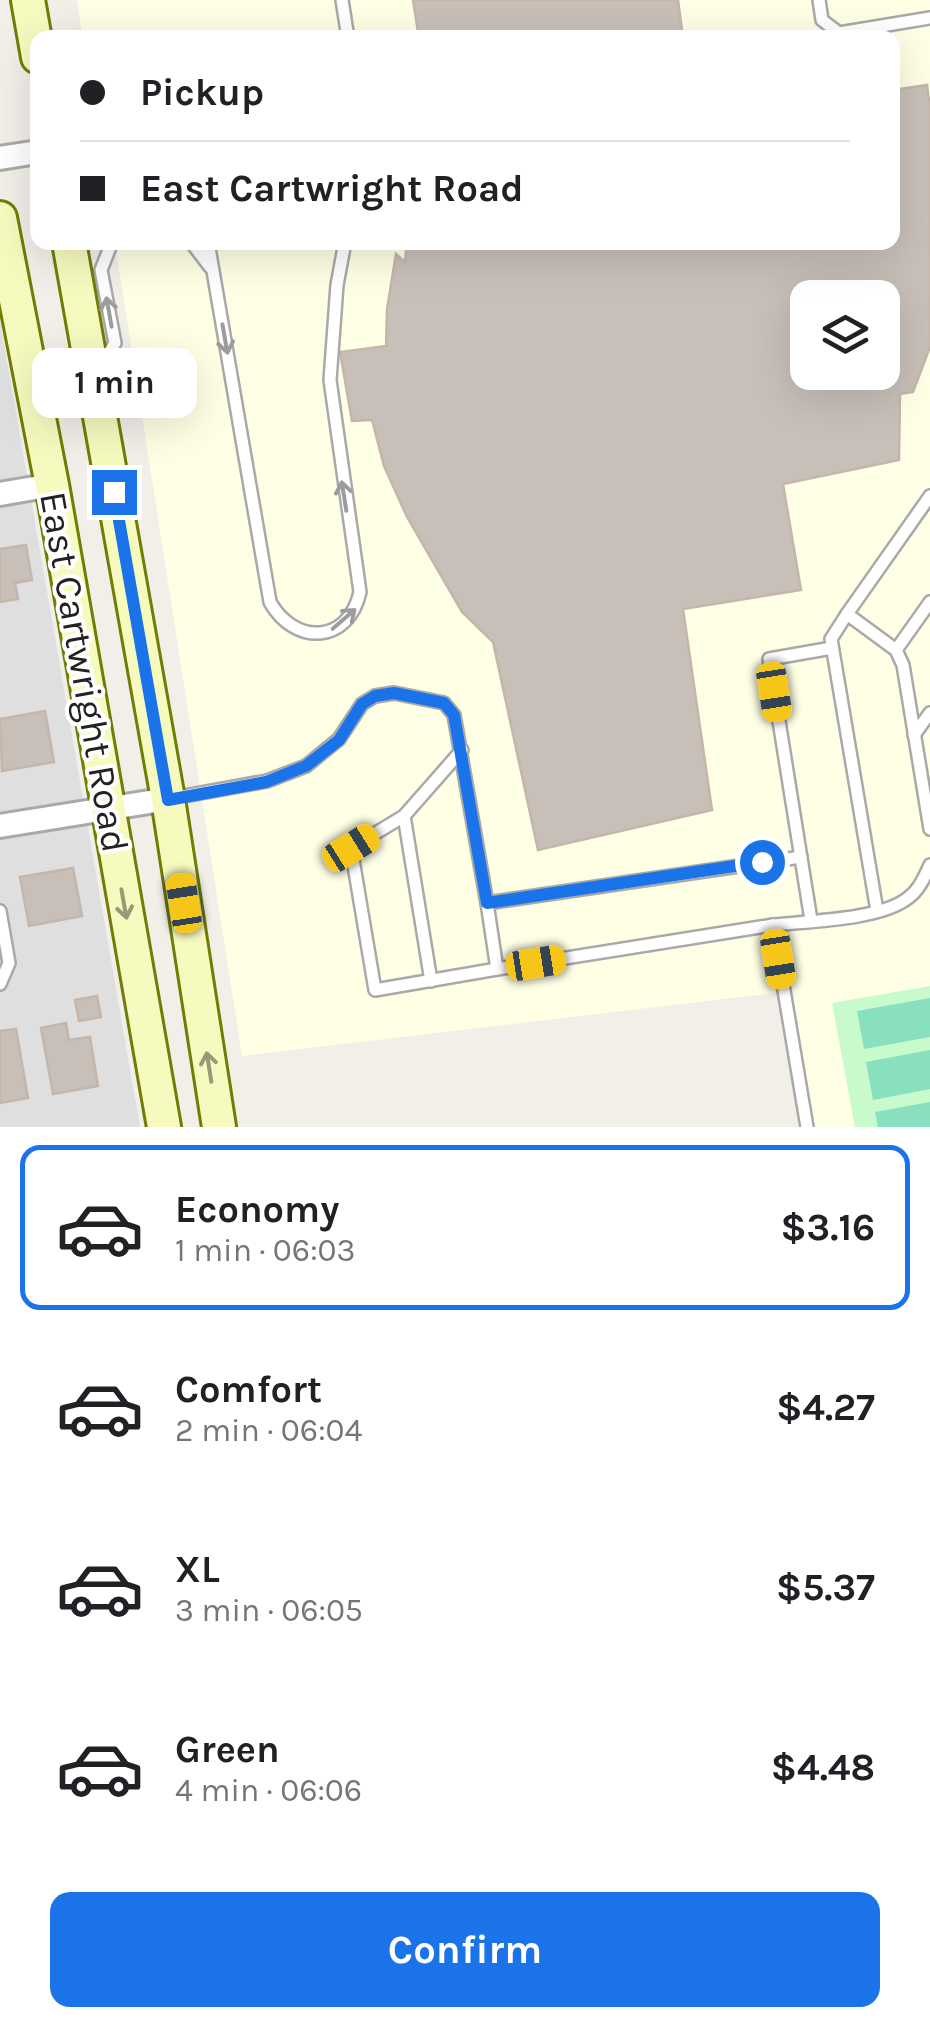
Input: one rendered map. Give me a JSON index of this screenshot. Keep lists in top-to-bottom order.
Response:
{
  "streets": {
    "main road": ["East Cartwright Road"]
  },
  "page": {
    "banner": ["Pickup", "East Cartwright Road"],
    "bubble": "1 min",
    "list": [
      {
        "name": "Economy",
        "note": "1 min · 06:03",
        "value": "$3.16"
      },
      {
        "name": "Comfort",
        "note": "2 min · 06:04",
        "value": "$4.27"
      },
      {
        "name": "XL",
        "note": "3 min · 06:05",
        "value": "$5.37"
      },
      {
        "name": "Green",
        "note": "4 min · 06:06",
        "value": "$4.48"
      }
    ],
    "buttons": "Confirm"
  }
}
